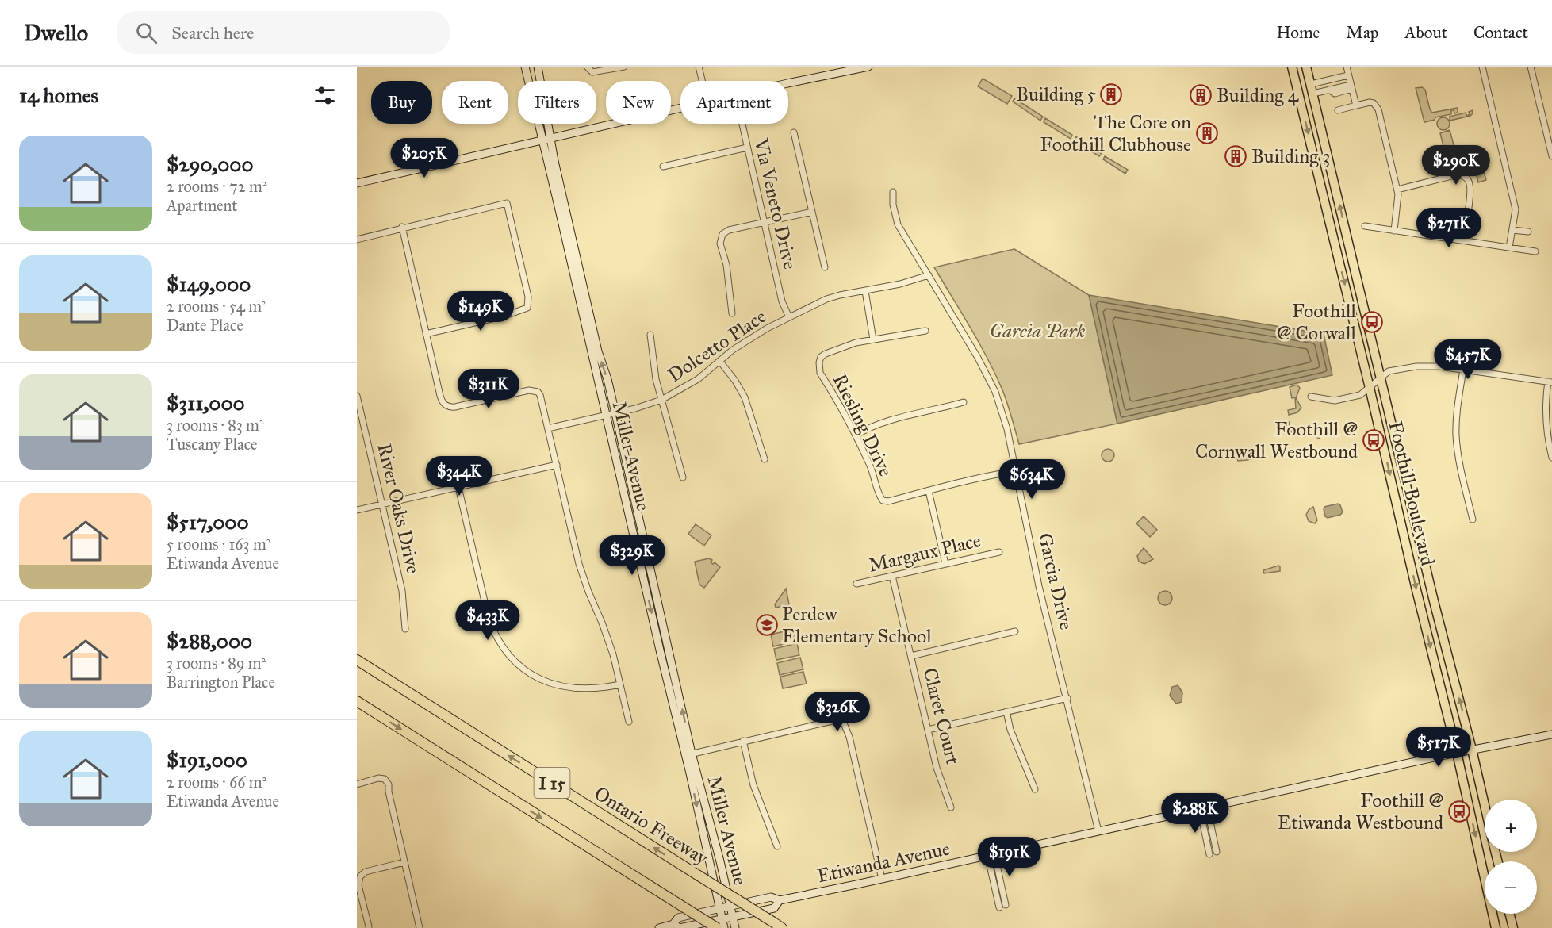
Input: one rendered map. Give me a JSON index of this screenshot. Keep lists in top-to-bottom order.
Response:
{
  "streets": {
    "highway": ["I 15", "Ontario Freeway"],
    "main road": ["Miller Avenue", "Foothill Boulevard", "Etiwanda Avenue"],
    "street": [
      "Via Veneto Drive",
      "Dolcetto Place",
      "Riesling Drive",
      "River Oaks Drive",
      "Margaux Place",
      "Garcia Drive",
      "Claret Court"
    ]
  },
  "crossings": [
    ["Via Veneto Drive", "Dolcetto Place"],
    ["Dolcetto Place", "Miller Avenue"],
    ["Dolcetto Place", "Garcia Drive"],
    ["Miller Avenue", "I 15"],
    ["Miller Avenue", "Etiwanda Avenue"],
    ["Foothill Boulevard", "Etiwanda Avenue"],
    ["Margaux Place", "Claret Court"],
    ["Garcia Drive", "Etiwanda Avenue"],
    ["I 15", "Etiwanda Avenue"]
  ],
  "parks": ["Garcia Park"],
  "places": {
    "building": [
      "Building 5",
      "Building 4",
      "The Core on Foothill Clubhouse",
      "Building 3"
    ],
    "bus stop": ["Foothill @ Corwall", "Foothill @ Cornwall Westbound", "Foothill @ Etiwanda Westbound"],
    "school or university": ["Perdew Elementary School"]
  },
  "page": {
    "header": "Dwello",
    "search": "Search here",
    "nav": [
      "Home",
      "Map",
      "About",
      "Contact"
    ],
    "heading": "14 homes",
    "chip": [
      "Buy",
      "Rent",
      "Filters",
      "New",
      "Apartment"
    ],
    "list": [
      {
        "name": "$290,000",
        "note": "2 rooms · 72 m² · Apartment"
      },
      {
        "name": "$149,000",
        "note": "2 rooms · 54 m² · Dante Place"
      },
      {
        "name": "$311,000",
        "note": "3 rooms · 83 m² · Tuscany Place"
      },
      {
        "name": "$517,000",
        "note": "5 rooms · 163 m² · Etiwanda Avenue"
      },
      {
        "name": "$288,000",
        "note": "3 rooms · 89 m² · Barrington Place"
      },
      {
        "name": "$191,000",
        "note": "2 rooms · 66 m² · Etiwanda Avenue"
      }
    ],
    "price": [
      "$205K",
      "$290K",
      "$271K",
      "$149K",
      "$457K",
      "$311K",
      "$344K",
      "$634K",
      "$329K",
      "$433K",
      "$326K",
      "$517K",
      "$288K",
      "$191K"
    ],
    "map_buttons": ["+", "−"]
  }
}
